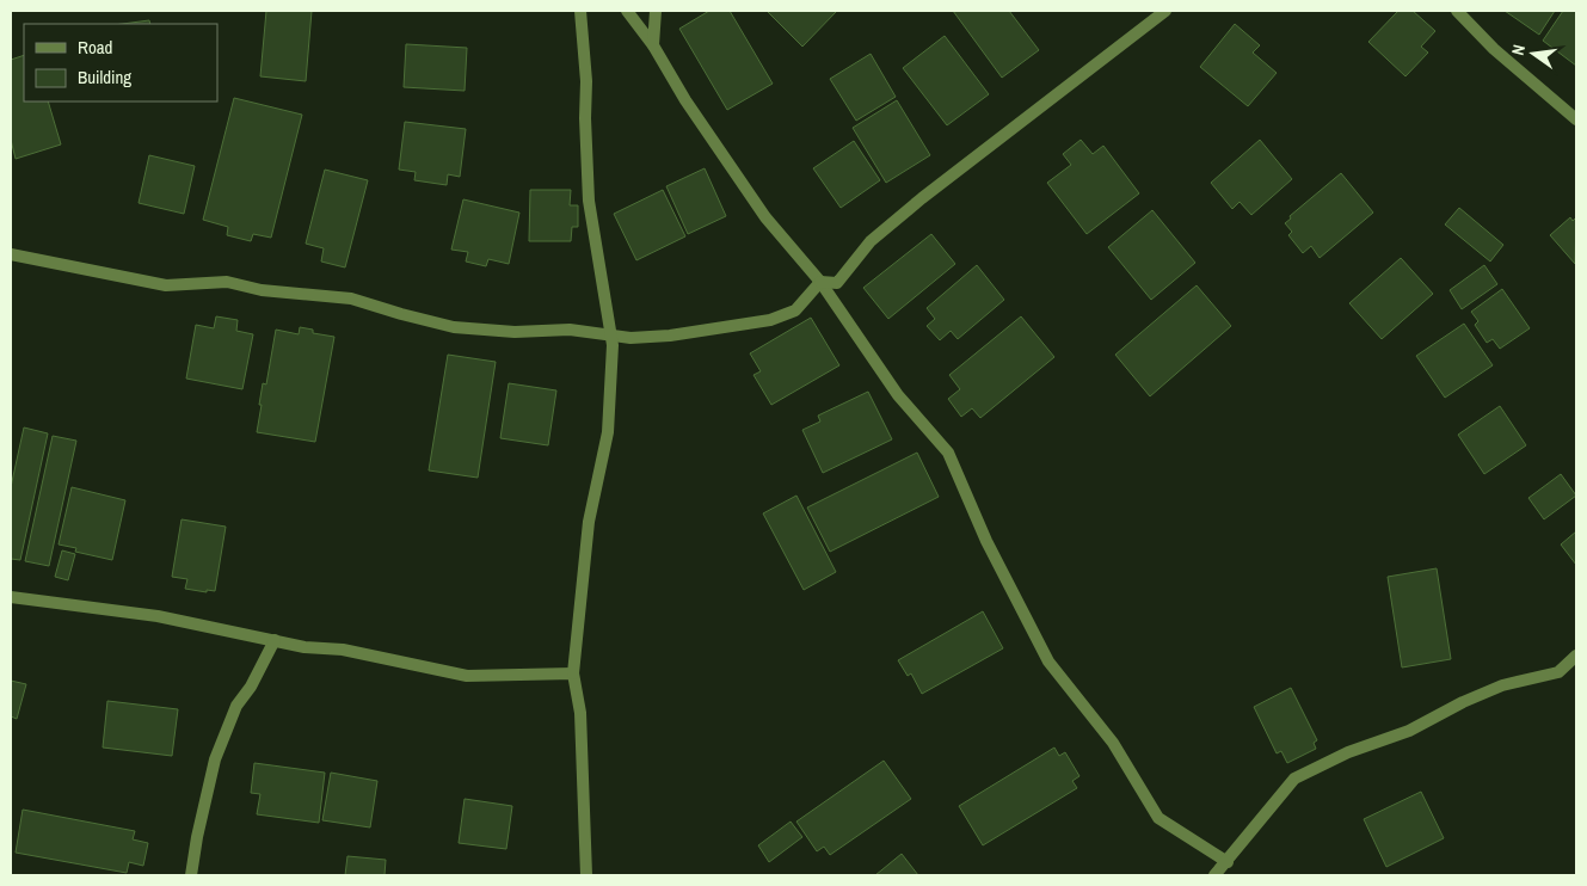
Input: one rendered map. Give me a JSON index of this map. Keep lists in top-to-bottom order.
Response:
{
  "legend": ["Road", "Building"],
  "north": "left"
}
